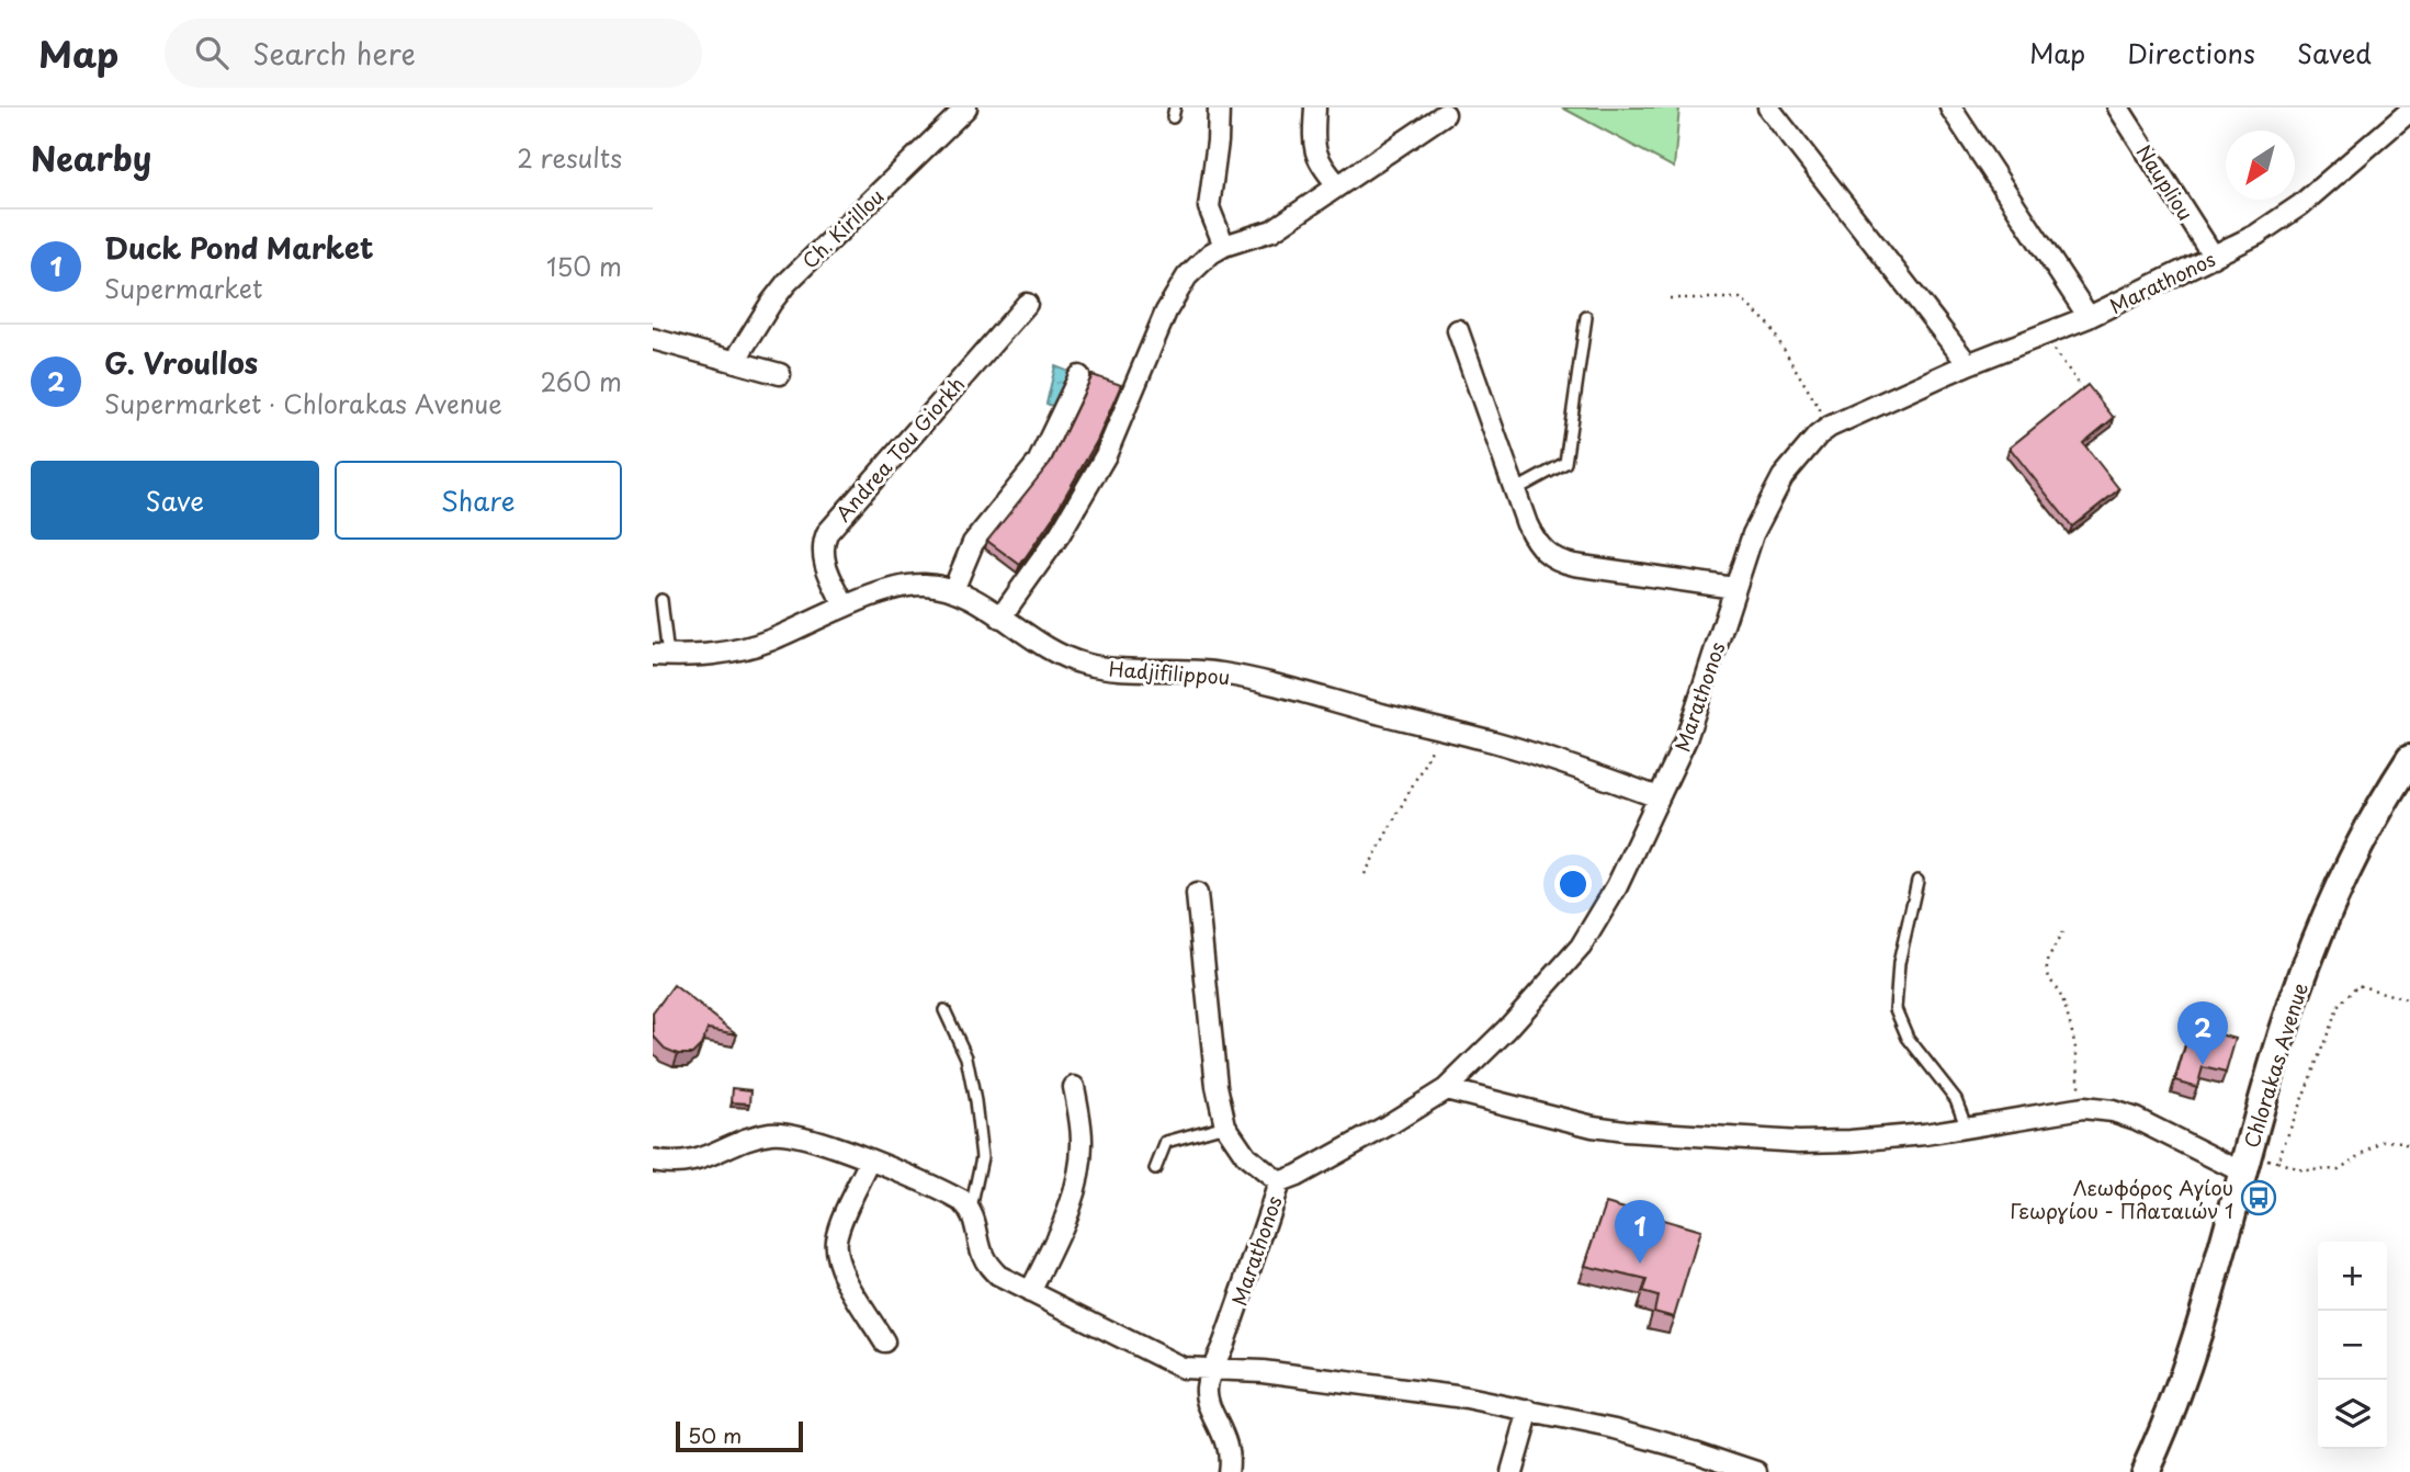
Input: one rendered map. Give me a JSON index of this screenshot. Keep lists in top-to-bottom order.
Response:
{
  "streets": {
    "main road": ["Chlorakas Avenue"],
    "street": [
      "Naupliou",
      "Ch. Kirillou",
      "Marathonos",
      "Andrea Tou Giorkh",
      "Hadjifilippou"
    ]
  },
  "crossings": [
    ["Naupliou", "Marathonos"],
    ["Marathonos", "Hadjifilippou"],
    ["Andrea Tou Giorkh", "Hadjifilippou"]
  ],
  "places": {
    "bus stop": ["Λεωφόρος Αγίου Γεωργίου - Πλαταιών 1"]
  },
  "scale_bar": "50 m",
  "north": "bottom left",
  "page": {
    "header": "Map",
    "search": "Search here",
    "nav": ["Map", "Directions", "Saved"],
    "heading": ["Nearby", "2 results"],
    "list": [
      {
        "mark": "1",
        "name": "Duck Pond Market",
        "note": "Supermarket",
        "value": "150 m"
      },
      {
        "mark": "2",
        "name": "G. Vroullos",
        "note": "Supermarket · Chlorakas Avenue",
        "value": "260 m"
      }
    ],
    "buttons": ["Save", "Share"],
    "pins": ["2", "1"],
    "map_buttons": ["+", "−"],
    "scale": "50 m"
  }
}
